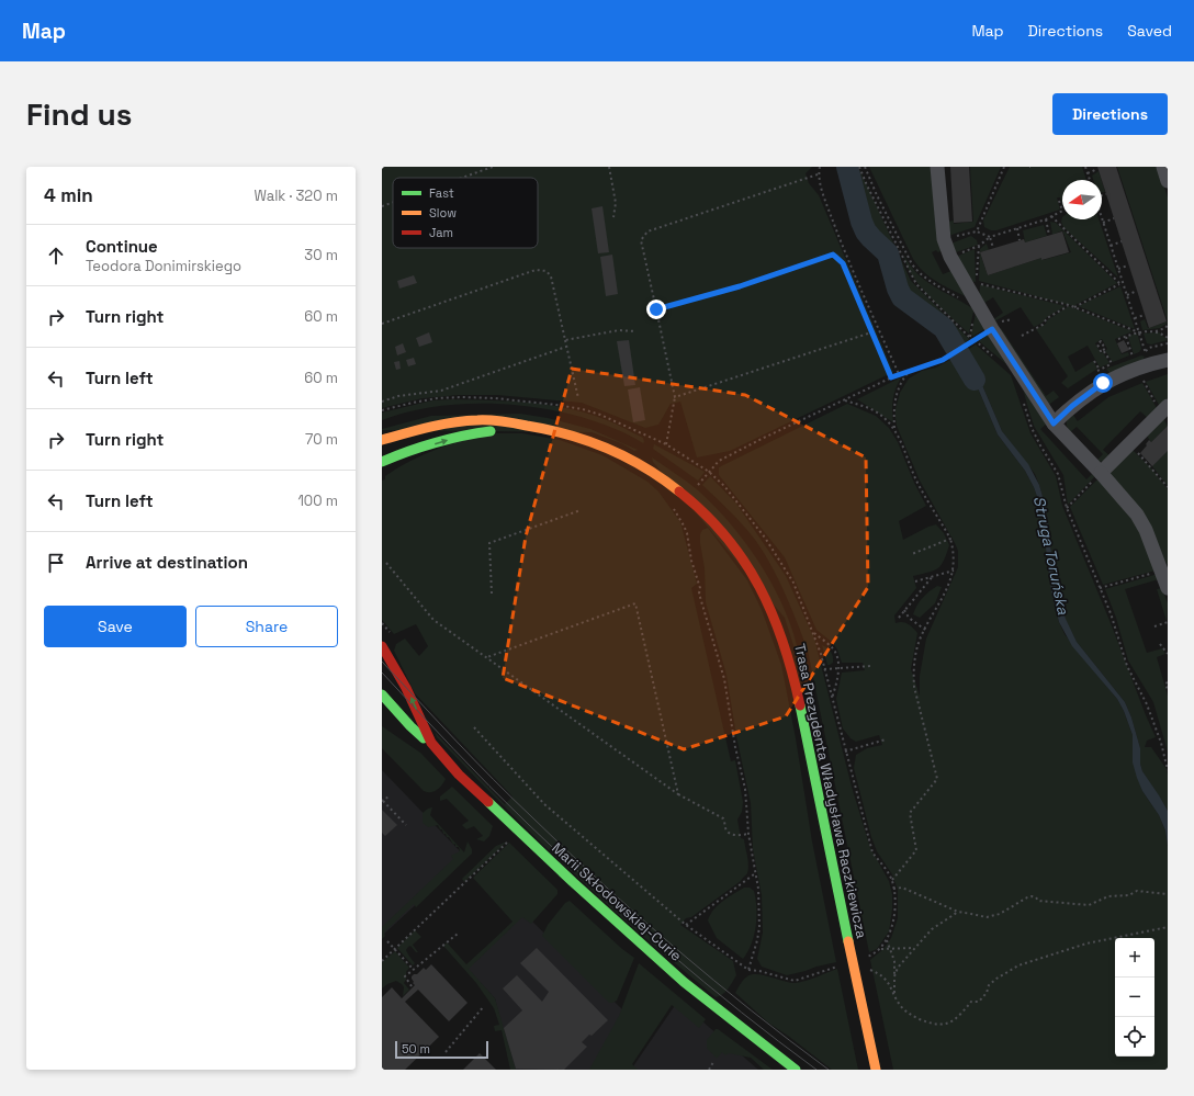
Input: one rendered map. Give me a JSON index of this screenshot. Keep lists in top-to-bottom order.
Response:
{
  "streets": {
    "main road": ["Trasa Prezydenta Władysława Raczkiewicza", "Marii Skłodowskiej-Curie"]
  },
  "water": ["Struga Toruńska"],
  "legend": ["Fast", "Slow", "Jam"],
  "scale_bar": "50 m",
  "north": "left",
  "page": {
    "header": "Map",
    "nav": ["Map", "Directions", "Saved"],
    "buttons": [
      "Directions",
      ["Save", "Share"]
    ],
    "title": "Find us",
    "heading": ["4 min", "Walk · 320 m"],
    "list": [
      ["Continue", "Teodora Donimirskiego", "30 m"],
      ["Turn right", "60 m"],
      ["Turn left", "60 m"],
      ["Turn right", "70 m"],
      ["Turn left", "100 m"],
      "Arrive at destination"
    ],
    "map_buttons": ["+", "−"],
    "scale": "50 m"
  }
}
